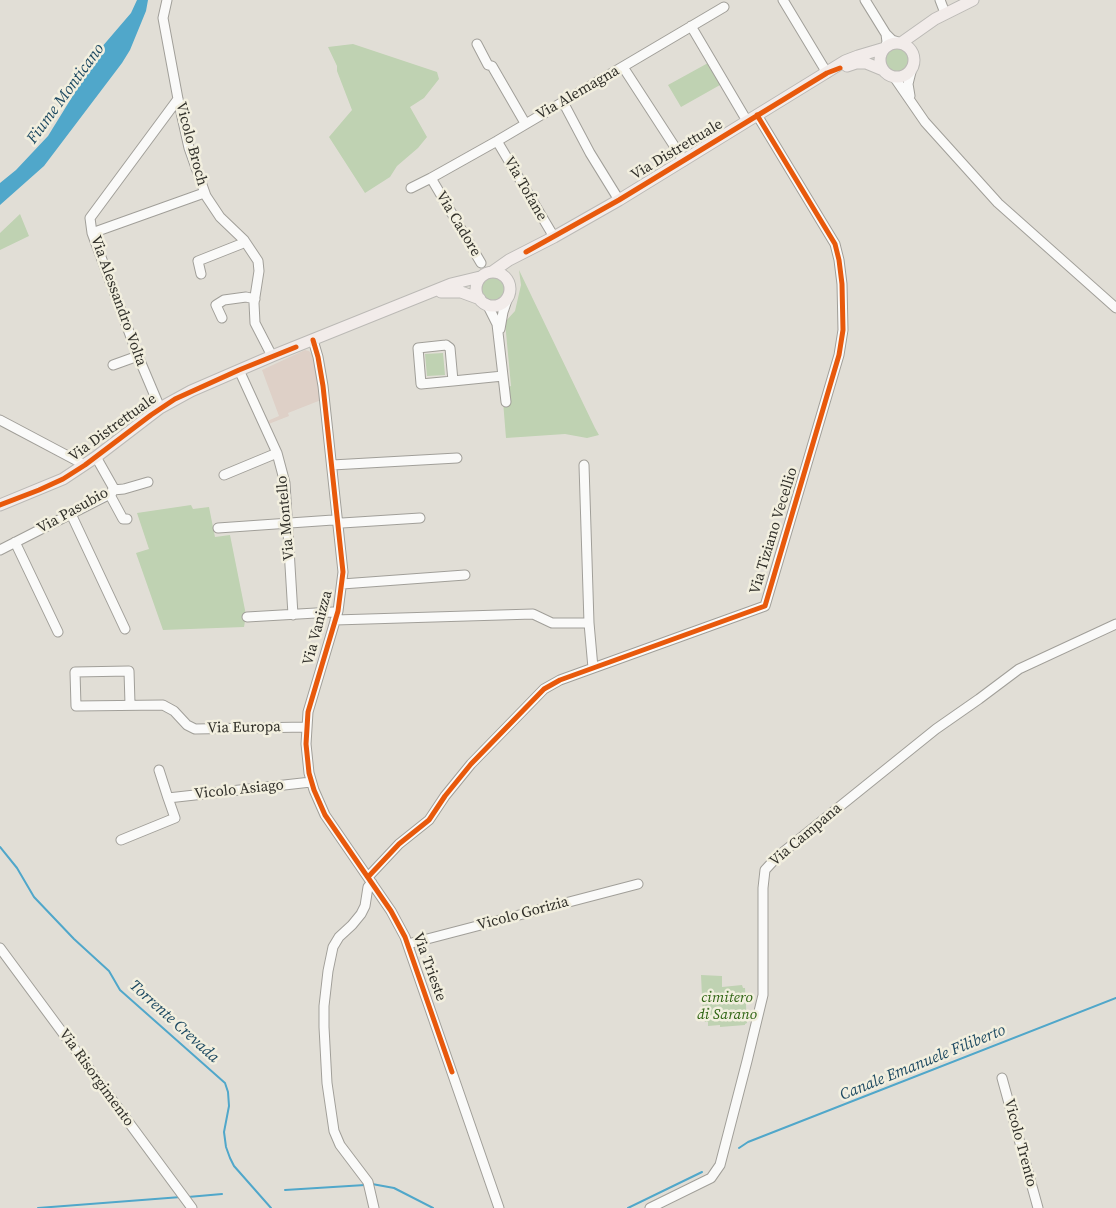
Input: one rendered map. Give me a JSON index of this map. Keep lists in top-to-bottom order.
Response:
{
  "streets": {
    "main road": ["Via Distrettuale"],
    "street": [
      "Via Alemagna",
      "Vicolo Broch",
      "Via Tofane",
      "Via Cadore",
      "Via Alessandro Volta",
      "Via Pasubio",
      "Via Montello",
      "Via Tiziano Vecellio",
      "Via Vanizza",
      "Via Europa",
      "Vicolo Asiago",
      "Via Campana",
      "Vicolo Gorizia",
      "Via Trieste",
      "Via Risorgimento",
      "Vicolo Trento"
    ]
  },
  "crossings": [
    ["Via Alemagna", "Via Tofane"],
    ["Via Alemagna", "Via Cadore"],
    ["Vicolo Broch", "Via Distrettuale"],
    ["Vicolo Broch", "Via Alessandro Volta"],
    ["Via Distrettuale", "Via Tofane"],
    ["Via Distrettuale", "Via Cadore"],
    ["Via Distrettuale", "Via Alessandro Volta"],
    ["Via Distrettuale", "Via Pasubio"],
    ["Via Distrettuale", "Via Montello"],
    ["Via Distrettuale", "Via Tiziano Vecellio"],
    ["Via Distrettuale", "Via Vanizza"],
    ["Via Tiziano Vecellio", "Via Vanizza"],
    ["Via Tiziano Vecellio", "Via Trieste"],
    ["Via Vanizza", "Via Europa"],
    ["Via Vanizza", "Vicolo Asiago"],
    ["Via Vanizza", "Via Trieste"],
    ["Vicolo Gorizia", "Via Trieste"]
  ],
  "water": ["Fiume Monticano", "Torrente Crevada", "Canale Emanuele Filiberto"],
  "parks": ["cimitero di Sarano"]
}
